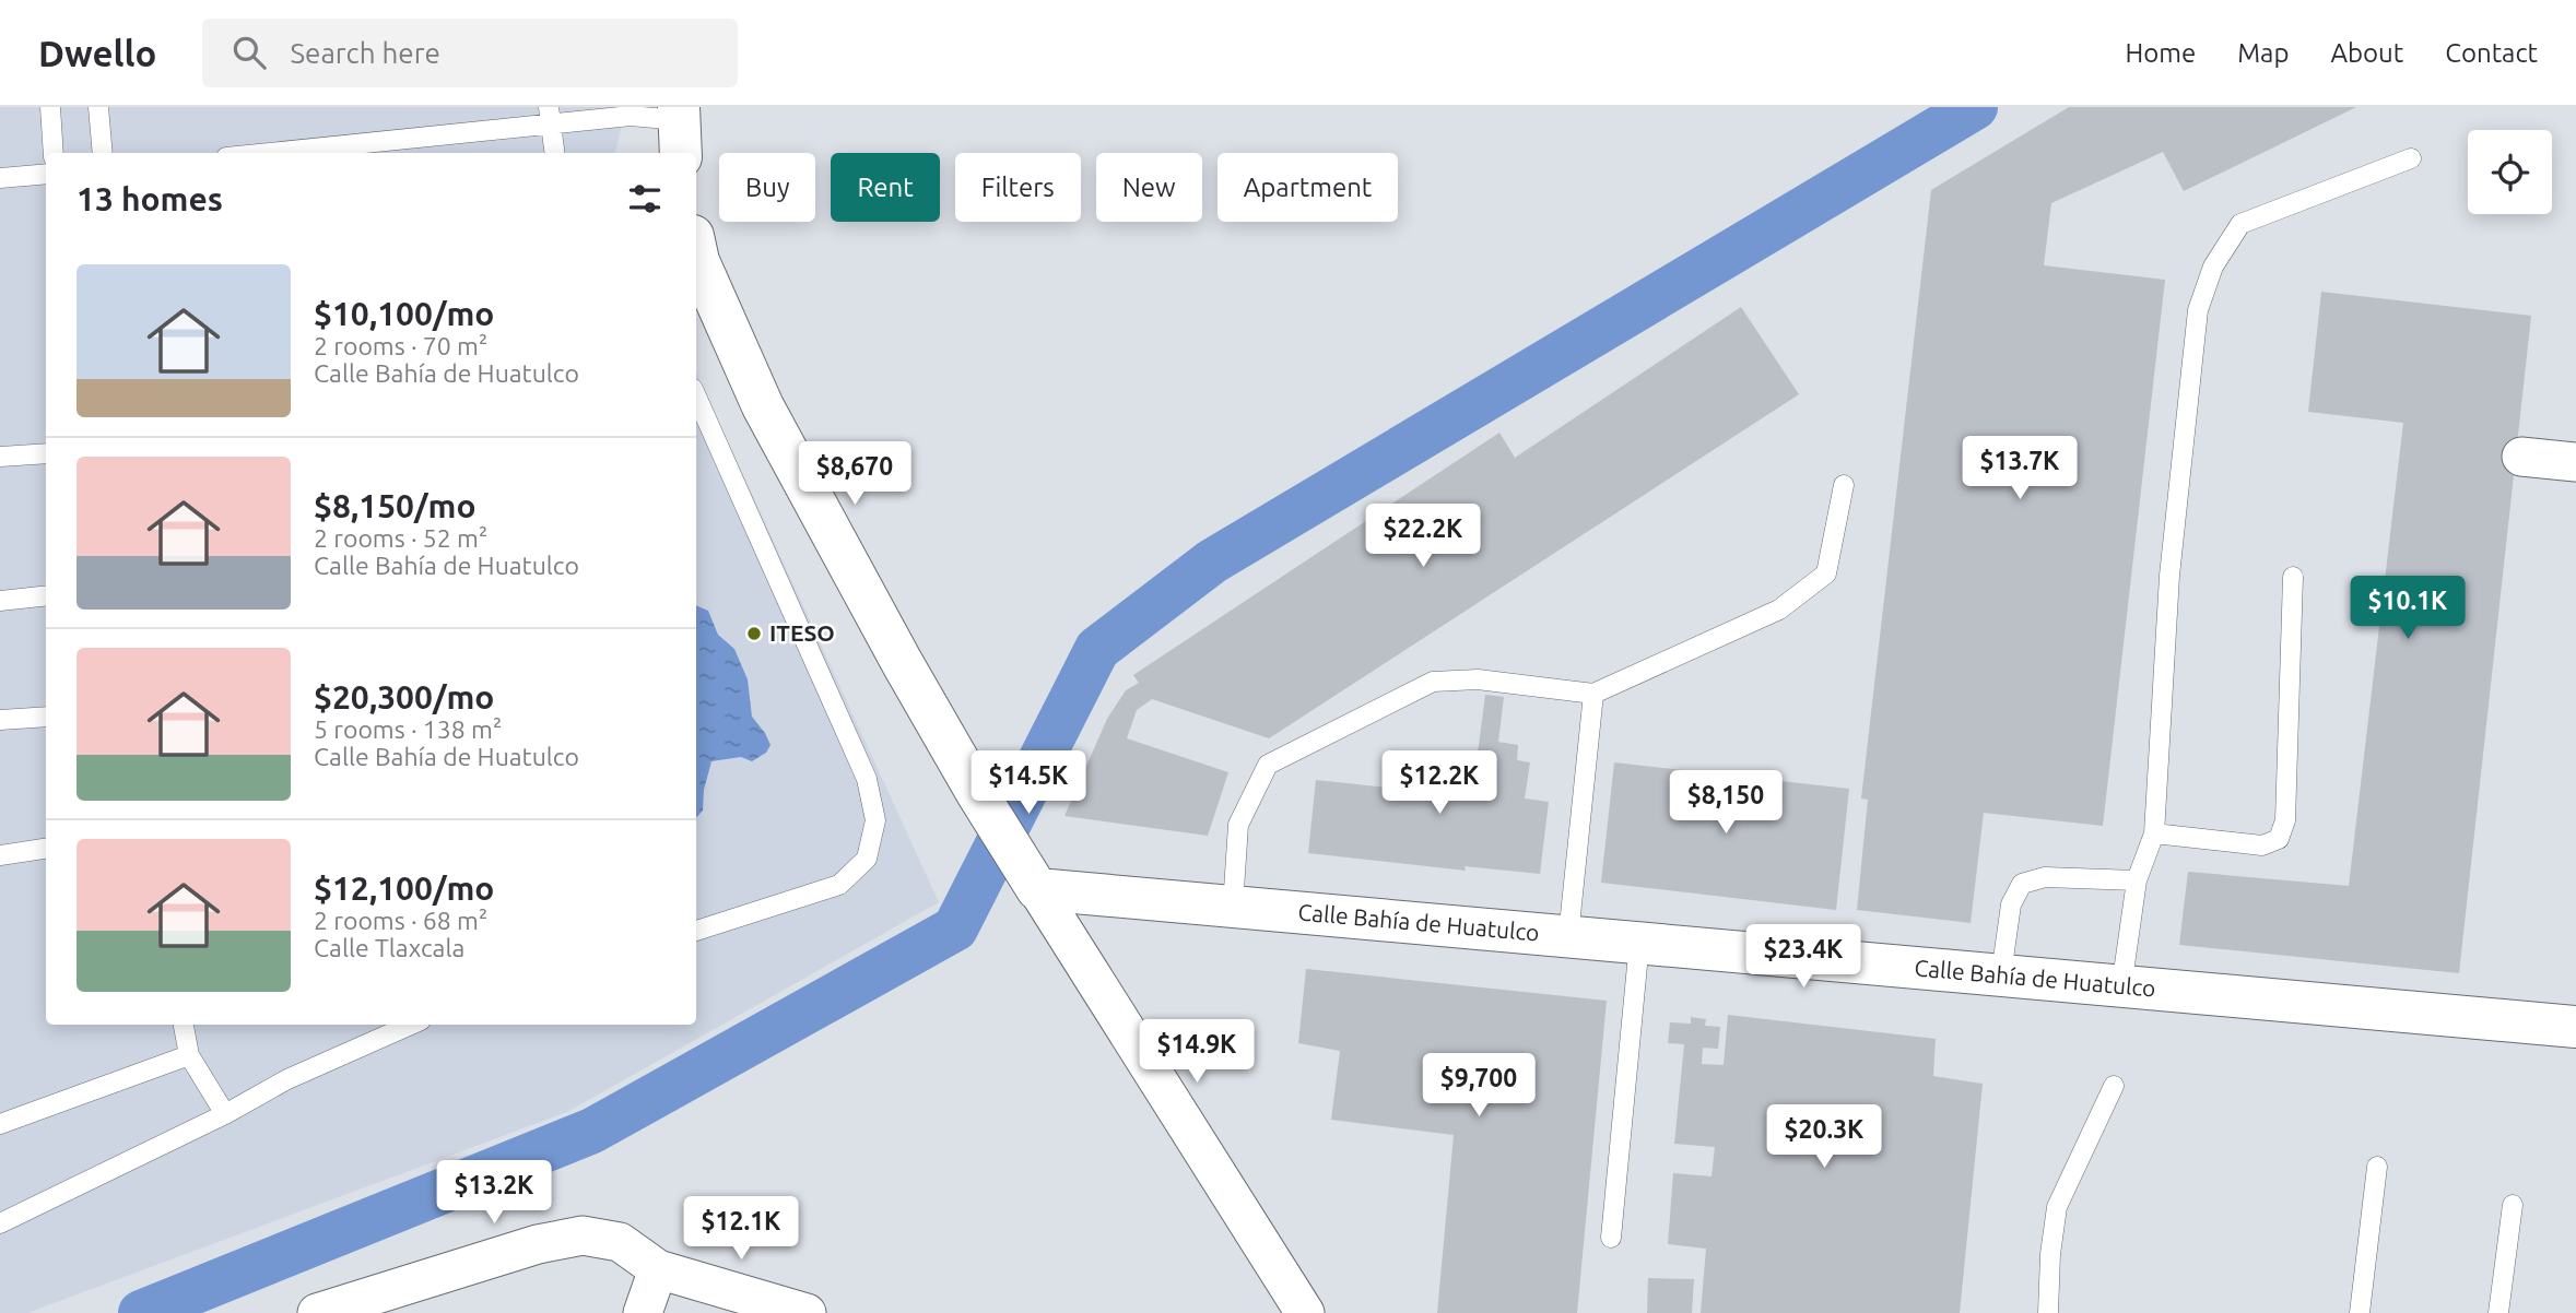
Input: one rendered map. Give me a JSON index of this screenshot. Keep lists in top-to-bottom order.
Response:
{
  "streets": {
    "street": ["Calle Bahía de Huatulco"]
  },
  "places": ["ITESO"],
  "page": {
    "header": "Dwello",
    "search": "Search here",
    "nav": [
      "Home",
      "Map",
      "About",
      "Contact"
    ],
    "chip": [
      "Buy",
      "Rent",
      "Filters",
      "New",
      "Apartment"
    ],
    "heading": "13 homes",
    "list": [
      {
        "name": "$10,100/mo",
        "note": "2 rooms · 70 m² · Calle Bahía de Huatulco"
      },
      {
        "name": "$8,150/mo",
        "note": "2 rooms · 52 m² · Calle Bahía de Huatulco"
      },
      {
        "name": "$20,300/mo",
        "note": "5 rooms · 138 m² · Calle Bahía de Huatulco"
      },
      {
        "name": "$12,100/mo",
        "note": "2 rooms · 68 m² · Calle Tlaxcala"
      }
    ],
    "price": [
      "$13.7K",
      "$8,670",
      "$22.2K",
      "$10.1K",
      "$14.5K",
      "$12.2K",
      "$8,150",
      "$23.4K",
      "$14.9K",
      "$9,700",
      "$20.3K",
      "$13.2K",
      "$12.1K"
    ]
  }
}
